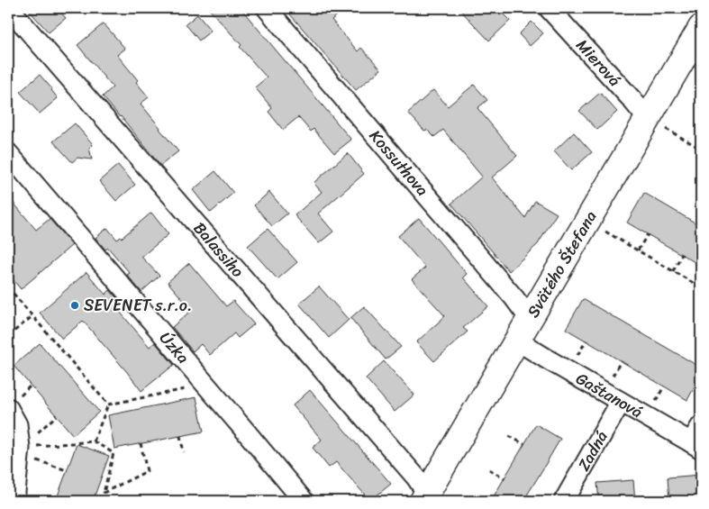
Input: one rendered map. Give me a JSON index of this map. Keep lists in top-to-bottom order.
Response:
{
  "streets": {
    "street": [
      "Mierová",
      "Kossuthova",
      "Balassiho",
      "Svätého Štefana",
      "Úzka",
      "Gaštanová",
      "Zadná"
    ]
  },
  "crossings": [
    ["Mierová", "Svätého Štefana"],
    ["Kossuthova", "Svätého Štefana"],
    ["Balassiho", "Svätého Štefana"],
    ["Svätého Štefana", "Gaštanová"],
    ["Gaštanová", "Zadná"]
  ],
  "places": ["SEVENET s.r.o."]
}
